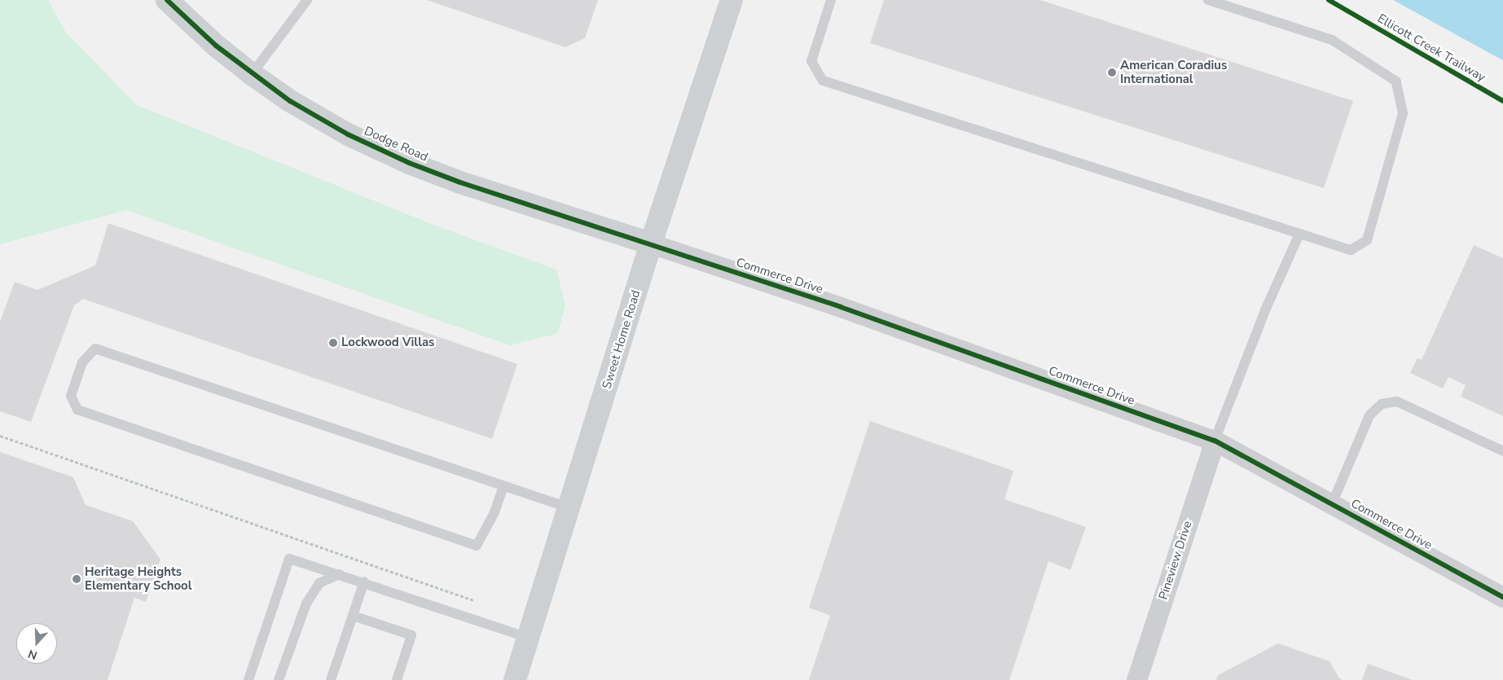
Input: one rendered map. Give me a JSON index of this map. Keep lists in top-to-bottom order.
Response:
{
  "streets": {
    "main road": ["Dodge Road", "Sweet Home Road"],
    "street": ["Commerce Drive", "Pineview Drive"],
    "cycle path": ["Ellicott Creek Trailway"]
  },
  "crossings": [
    ["Dodge Road", "Commerce Drive"],
    ["Dodge Road", "Sweet Home Road"],
    ["Commerce Drive", "Sweet Home Road"],
    ["Commerce Drive", "Pineview Drive"]
  ],
  "places": ["American Coradius International", "Lockwood Villas", "Heritage Heights Elementary School"],
  "north": "bottom"
}
